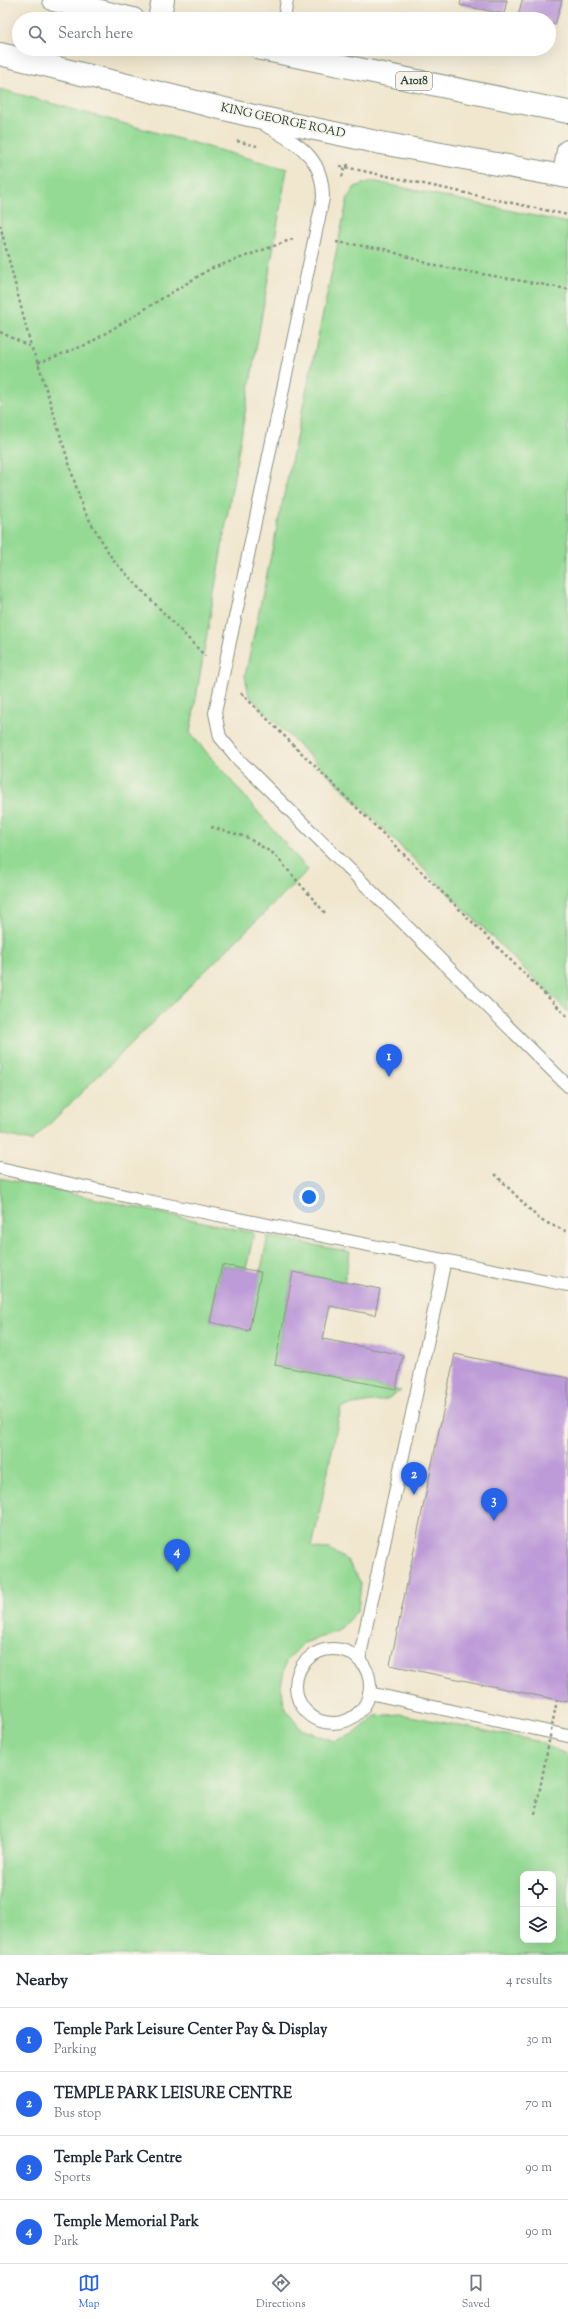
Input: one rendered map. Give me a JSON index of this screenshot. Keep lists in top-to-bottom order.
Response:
{
  "streets": {
    "main road": ["A1018", "KING GEORGE ROAD"]
  },
  "page": {
    "search": "Search here",
    "pins": [
      "1",
      "2",
      "3",
      "4"
    ],
    "heading": ["Nearby", "4 results"],
    "list": [
      {
        "mark": "1",
        "name": "Temple Park Leisure Center Pay & Display",
        "note": "Parking",
        "value": "30 m"
      },
      {
        "mark": "2",
        "name": "TEMPLE PARK LEISURE CENTRE",
        "note": "Bus stop",
        "value": "70 m"
      },
      {
        "mark": "3",
        "name": "Temple Park Centre",
        "note": "Sports",
        "value": "90 m"
      },
      {
        "mark": "4",
        "name": "Temple Memorial Park",
        "note": "Park",
        "value": "90 m"
      }
    ],
    "nav": ["Map", "Directions", "Saved"]
  }
}
